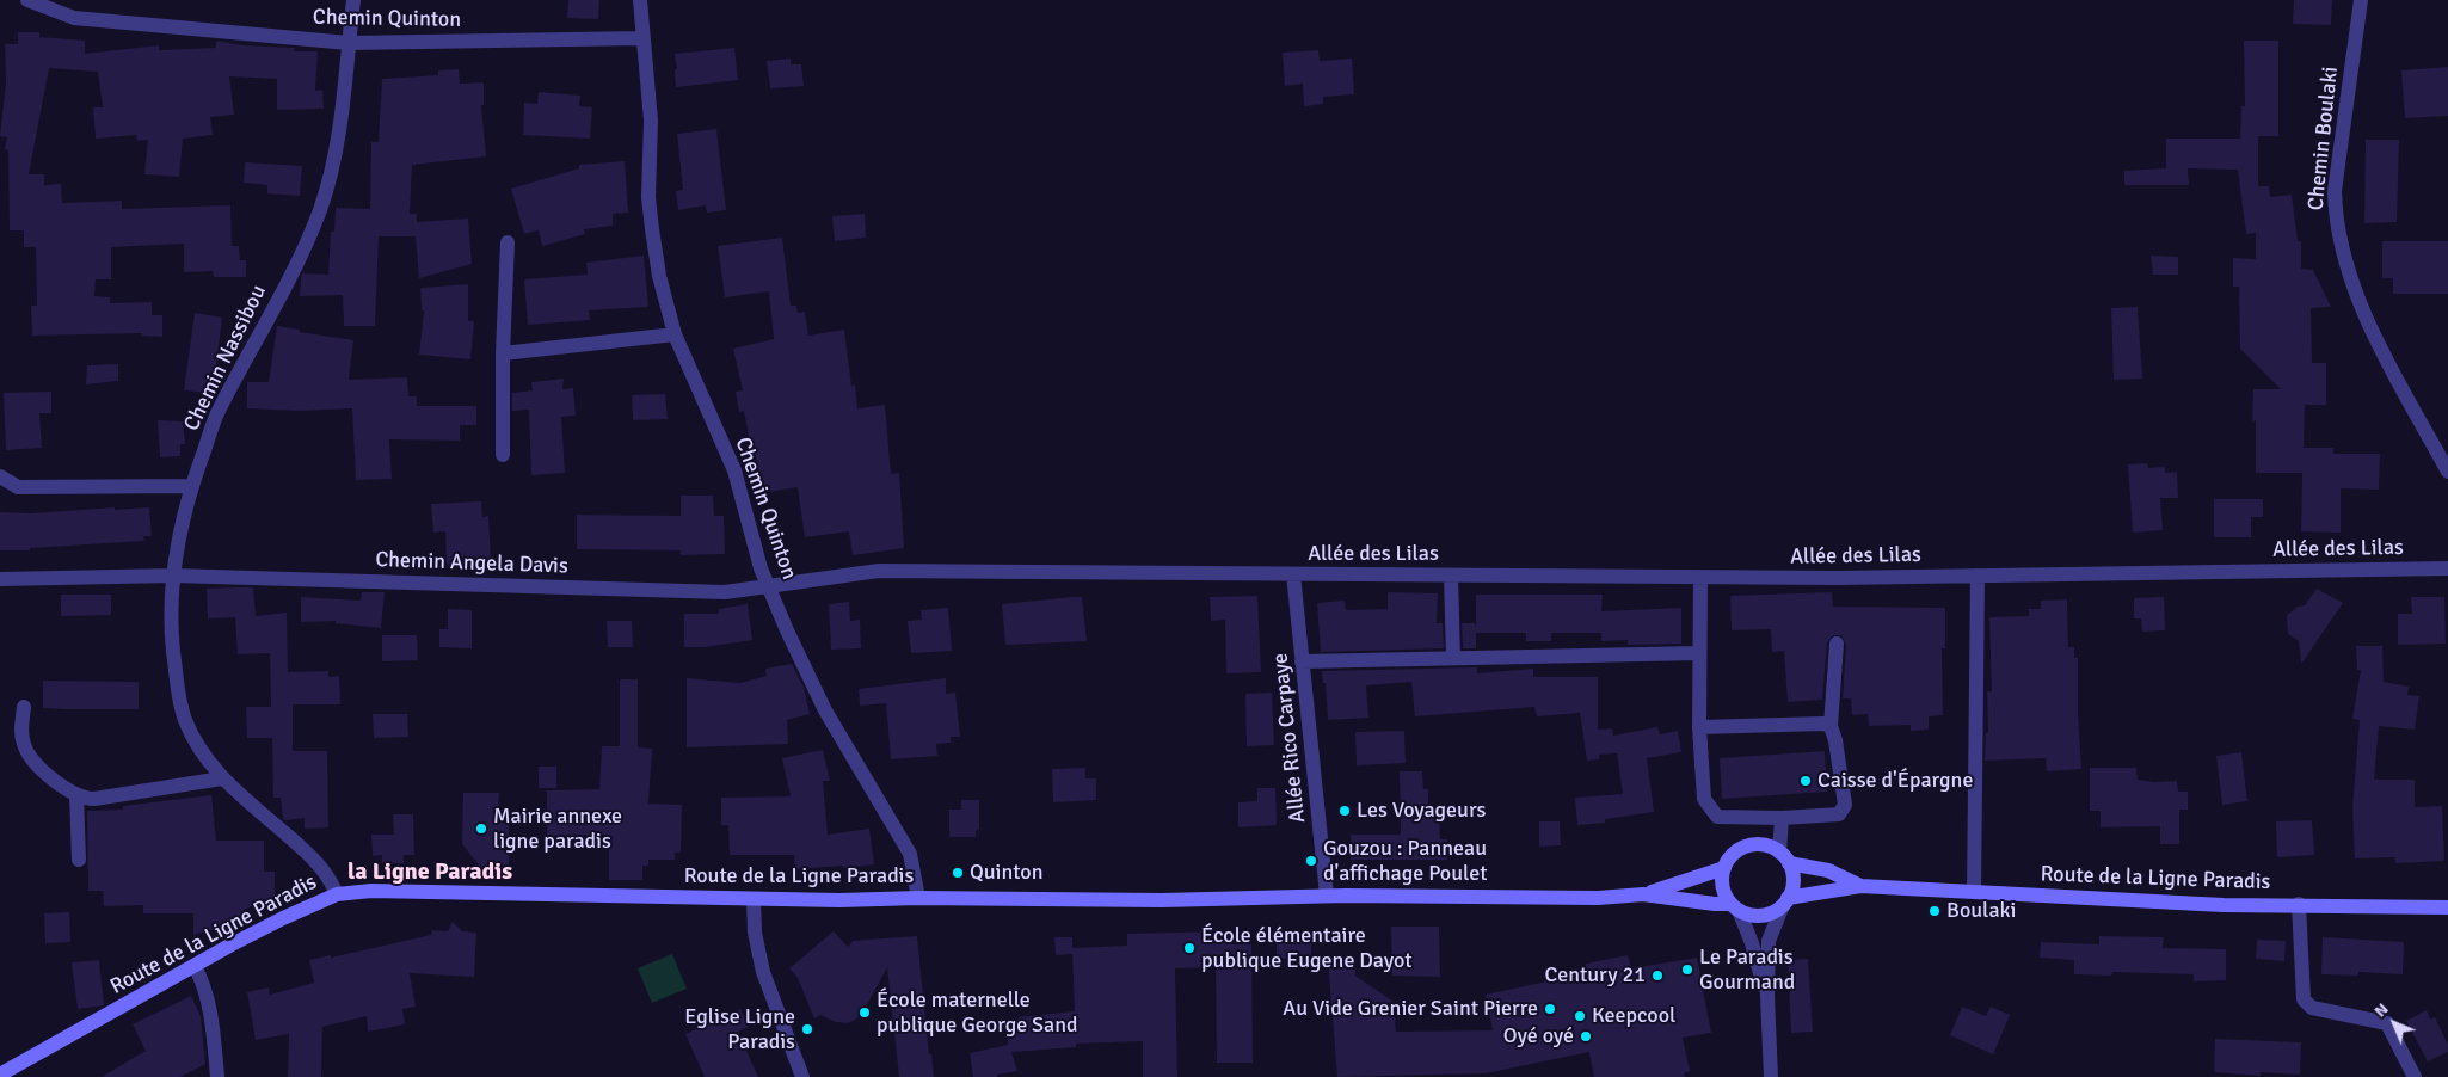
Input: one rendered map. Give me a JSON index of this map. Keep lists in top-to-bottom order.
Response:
{
  "streets": {
    "main road": ["Route de la Ligne Paradis"],
    "street": [
      "Chemin Quinton",
      "Chemin Boulaki",
      "Chemin Nassibou",
      "Allée des Lilas",
      "Chemin Angela Davis",
      "Allée Rico Carpaye"
    ]
  },
  "crossings": [
    ["Chemin Quinton", "Chemin Nassibou"],
    ["Chemin Quinton", "Allée des Lilas"],
    ["Chemin Quinton", "Chemin Angela Davis"],
    ["Chemin Quinton", "Route de la Ligne Paradis"],
    ["Chemin Nassibou", "Chemin Angela Davis"],
    ["Chemin Nassibou", "Route de la Ligne Paradis"],
    ["Allée des Lilas", "Chemin Angela Davis"],
    ["Allée des Lilas", "Allée Rico Carpaye"],
    ["Allée Rico Carpaye", "Route de la Ligne Paradis"]
  ],
  "districts": ["la Ligne Paradis"],
  "places": [
    "Caisse d'Épargne",
    "Les Voyageurs",
    "Mairie annexe ligne paradis",
    "Gouzou : Panneau d'affichage Poulet",
    "Quinton",
    "Boulaki",
    "École élémentaire publique Eugene Dayot",
    "Le Paradis Gourmand",
    "Century 21",
    "Au Vide Grenier Saint Pierre",
    "École maternelle publique George Sand",
    "Keepcool",
    "Eglise Ligne Paradis",
    "Oyé oyé"
  ],
  "north": "top left"
}
